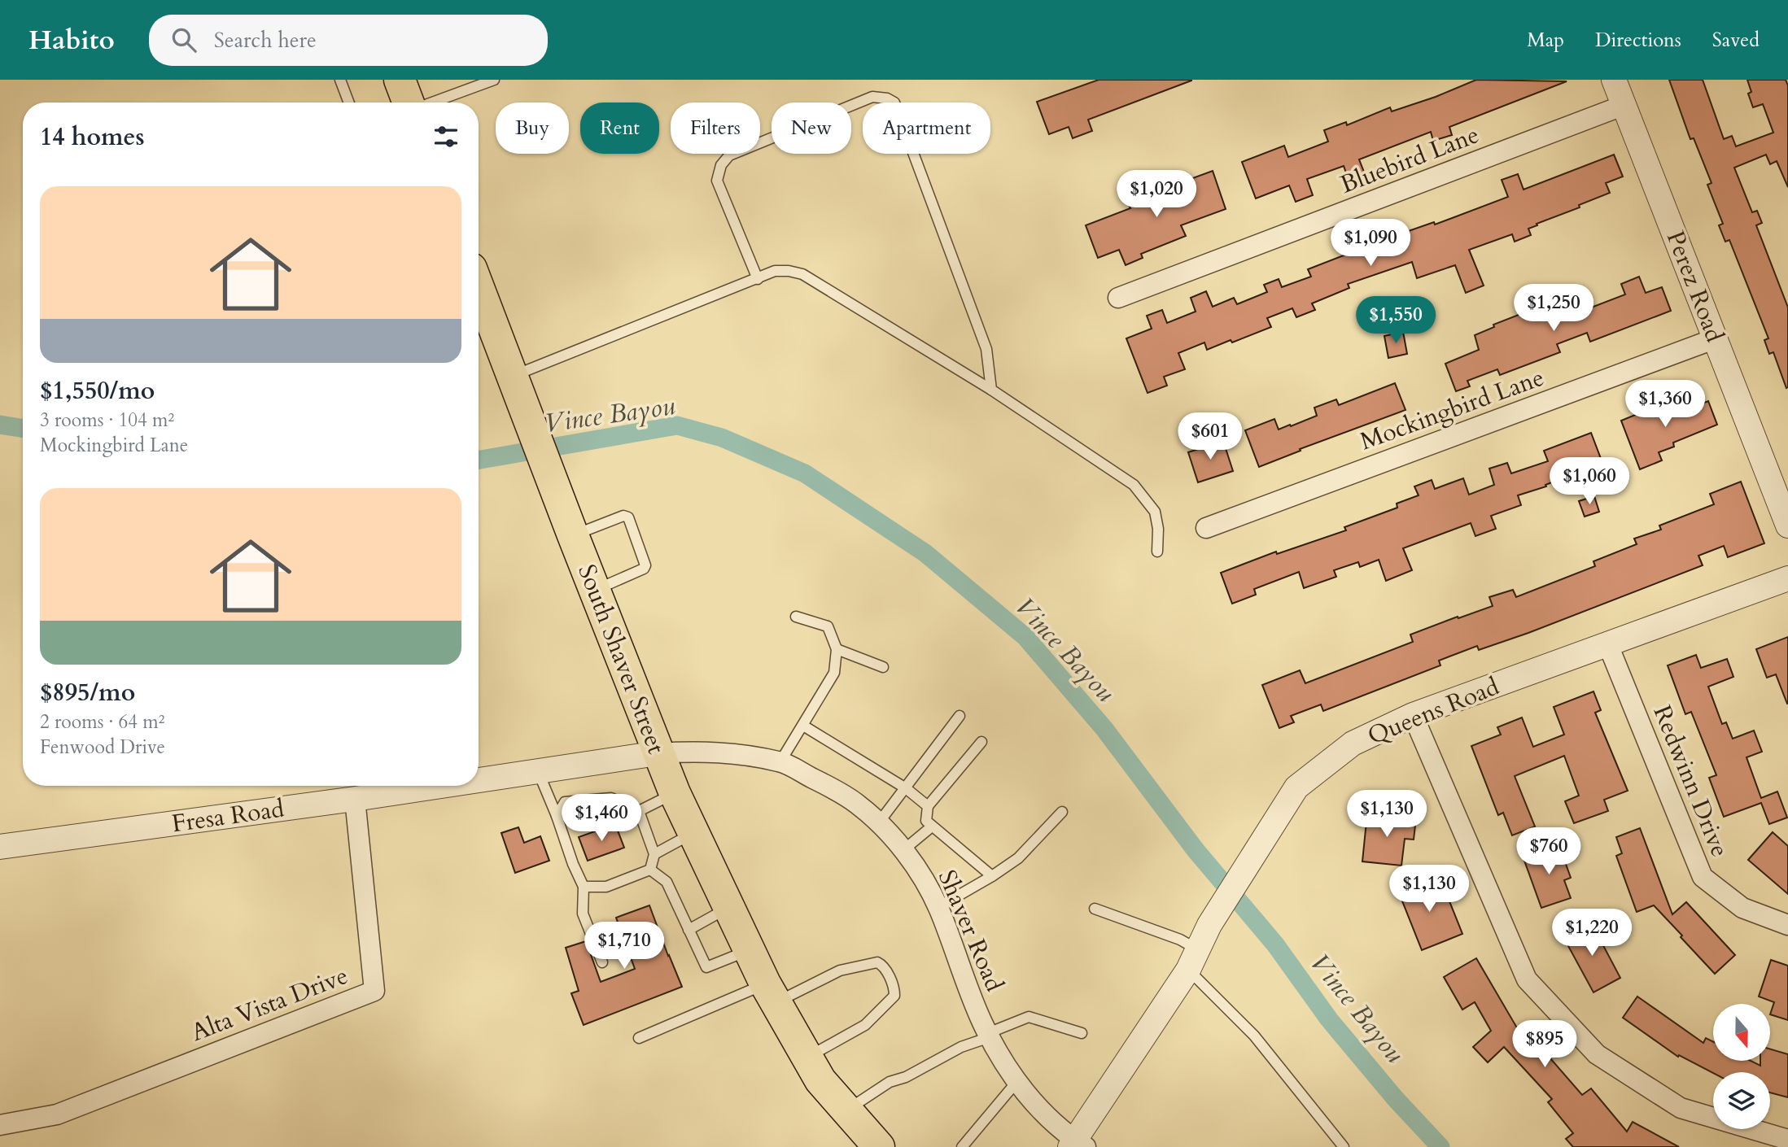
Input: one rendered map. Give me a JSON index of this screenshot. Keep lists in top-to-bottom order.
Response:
{
  "streets": {
    "main road": ["South Shaver Street"],
    "street": [
      "Bluebird Lane",
      "Perez Road",
      "Mockingbird Lane",
      "Queens Road",
      "Redwinn Drive",
      "Fresa Road",
      "Shaver Road",
      "Alta Vista Drive"
    ]
  },
  "crossings": [
    ["Bluebird Lane", "Perez Road"],
    ["Perez Road", "Mockingbird Lane"],
    ["South Shaver Street", "Fresa Road"],
    ["South Shaver Street", "Shaver Road"],
    ["Queens Road", "Redwinn Drive"],
    ["Queens Road", "Shaver Road"],
    ["Fresa Road", "Shaver Road"],
    ["Fresa Road", "Alta Vista Drive"]
  ],
  "water": ["Vince Bayou"],
  "north": "bottom",
  "page": {
    "header": "Habito",
    "search": "Search here",
    "nav": ["Map", "Directions", "Saved"],
    "chip": [
      "Buy",
      "Rent",
      "Filters",
      "New",
      "Apartment"
    ],
    "heading": "14 homes",
    "price": [
      "$1,020",
      "$1,090",
      "$1,250",
      "$1,550",
      "$1,360",
      "$601",
      "$1,060",
      "$1,130",
      "$1,460",
      "$760",
      "$1,130",
      "$1,220",
      "$1,710",
      "$895"
    ],
    "list": [
      {
        "name": "$1,550/mo",
        "note": "3 rooms · 104 m² · Mockingbird Lane"
      },
      {
        "name": "$895/mo",
        "note": "2 rooms · 64 m² · Fenwood Drive"
      }
    ]
  }
}
